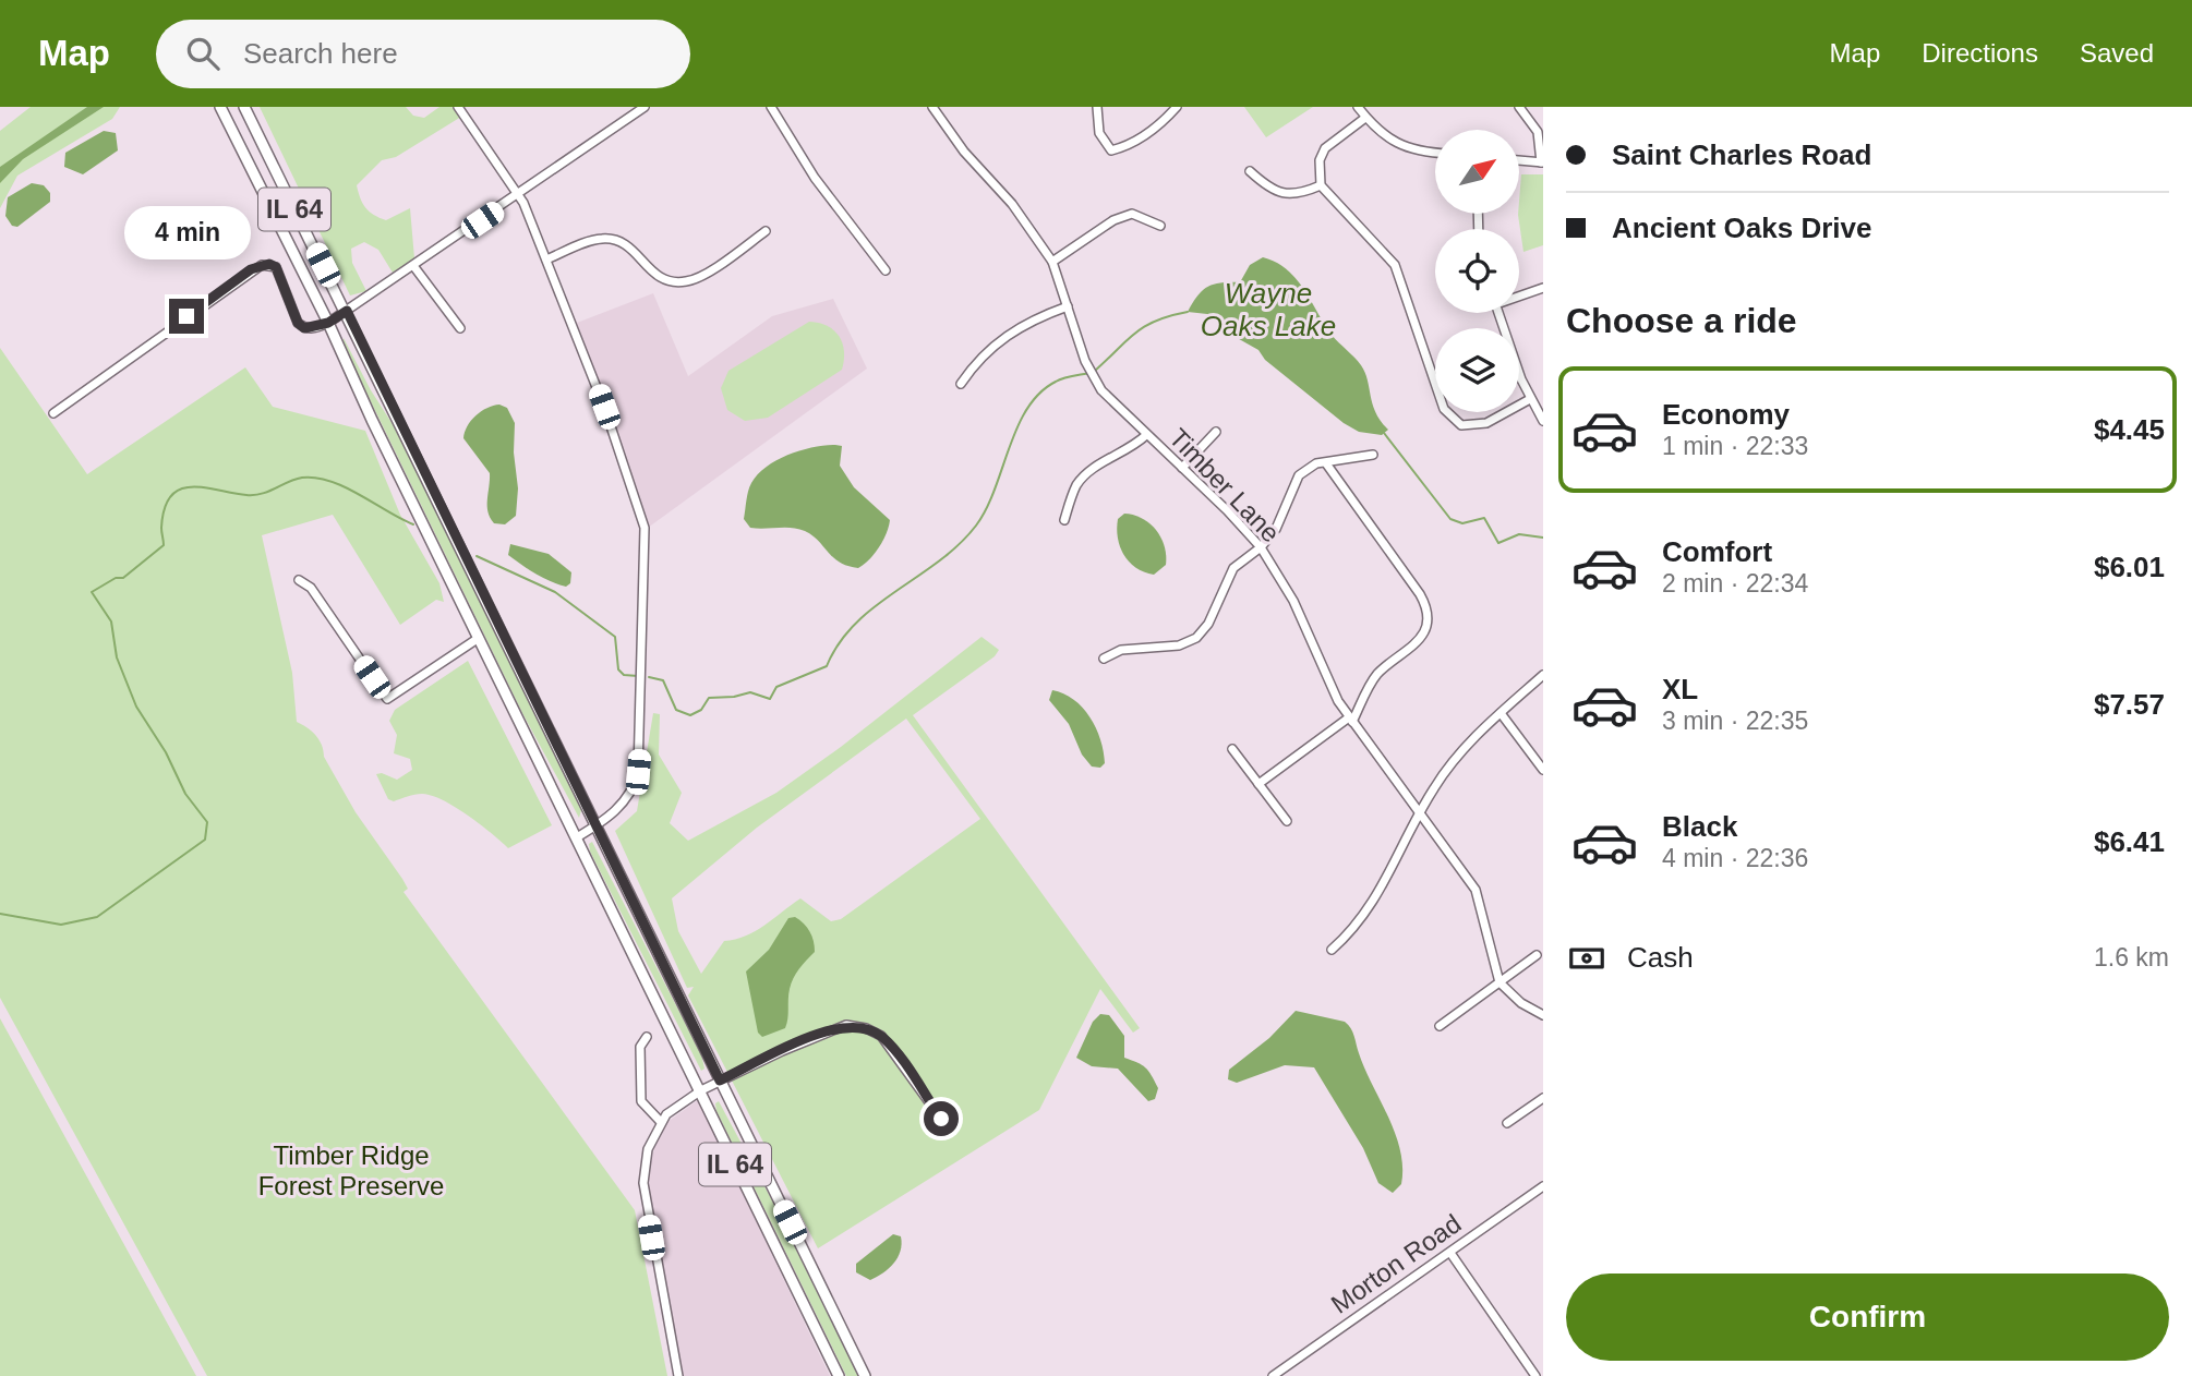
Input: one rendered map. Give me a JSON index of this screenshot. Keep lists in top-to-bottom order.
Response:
{
  "streets": {
    "main road": ["IL 64"],
    "street": ["Timber Lane", "Morton Road"]
  },
  "water": ["Wayne Oaks Lake"],
  "parks": ["Timber Ridge Forest Preserve"],
  "north": "top right",
  "page": {
    "header": "Map",
    "search": "Search here",
    "nav": ["Map", "Directions", "Saved"],
    "banner": ["Saint Charles Road", "Ancient Oaks Drive"],
    "bubble": "4 min",
    "heading": "Choose a ride",
    "list": [
      {
        "name": "Economy",
        "note": "1 min · 22:33",
        "value": "$4.45"
      },
      {
        "name": "Comfort",
        "note": "2 min · 22:34",
        "value": "$6.01"
      },
      {
        "name": "XL",
        "note": "3 min · 22:35",
        "value": "$7.57"
      },
      {
        "name": "Black",
        "note": "4 min · 22:36",
        "value": "$6.41"
      }
    ],
    "pay": ["Cash", "1.6 km"],
    "buttons": "Confirm"
  }
}
